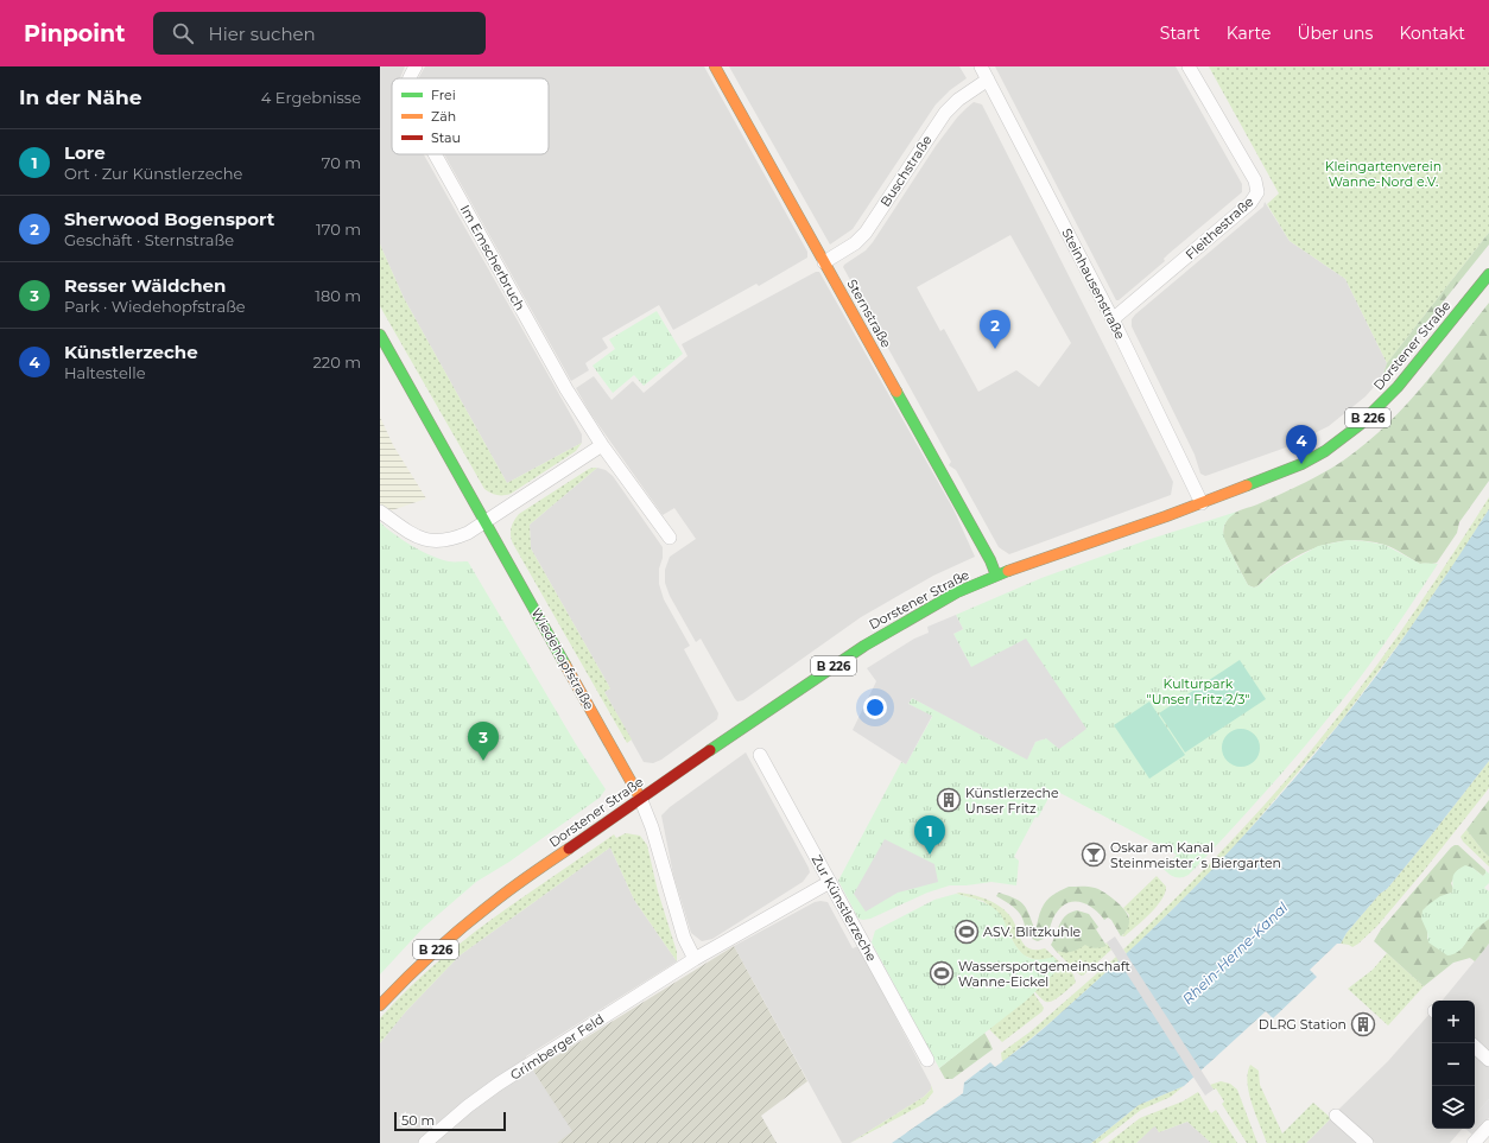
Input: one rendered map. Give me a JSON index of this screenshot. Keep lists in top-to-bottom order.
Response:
{
  "streets": {
    "main road": [
      "Sternstraße",
      "Dorstener Straße",
      "B 226",
      "Wiedehopfstraße"
    ],
    "street": [
      "Buschstraße",
      "Fleithestraße",
      "Im Emscherbruch",
      "Steinhausenstraße",
      "Zur Künstlerzeche",
      "Grimberger Feld"
    ]
  },
  "crossings": [
    ["Buschstraße", "Steinhausenstraße"],
    ["Buschstraße", "Sternstraße"],
    ["Fleithestraße", "Steinhausenstraße"],
    ["Steinhausenstraße", "Dorstener Straße"],
    ["Sternstraße", "Dorstener Straße"],
    ["Dorstener Straße", "Wiedehopfstraße"],
    ["Zur Künstlerzeche", "Grimberger Feld"]
  ],
  "water": ["Rhein-Herne-Kanal"],
  "parks": ["Kleingartenverein Wanne-Nord e.V.", "Kulturpark \"Unser Fritz 2/3\""],
  "places": {
    "building": ["Künstlerzeche Unser Fritz", "DLRG Station"],
    "bar": ["Oskar am Kanal Steinmeister´s Biergarten"],
    "sports": ["ASV. Blitzkuhle", "Wassersportgemeinschaft Wanne-Eickel"]
  },
  "legend": ["Frei", "Zäh", "Stau"],
  "scale_bar": "50 m",
  "page": {
    "header": "Pinpoint",
    "search": "Hier suchen",
    "nav": [
      "Start",
      "Karte",
      "Über uns",
      "Kontakt"
    ],
    "heading": ["In der Nähe", "4 Ergebnisse"],
    "list": [
      {
        "mark": "1",
        "name": "Lore",
        "note": "Ort · Zur Künstlerzeche",
        "value": "70 m"
      },
      {
        "mark": "2",
        "name": "Sherwood Bogensport",
        "note": "Geschäft · Sternstraße",
        "value": "170 m"
      },
      {
        "mark": "3",
        "name": "Resser Wäldchen",
        "note": "Park · Wiedehopfstraße",
        "value": "180 m"
      },
      {
        "mark": "4",
        "name": "Künstlerzeche",
        "note": "Haltestelle",
        "value": "220 m"
      }
    ],
    "pins": [
      "2",
      "4",
      "3",
      "1"
    ],
    "map_buttons": ["+", "−"],
    "scale": "50 m"
  }
}
